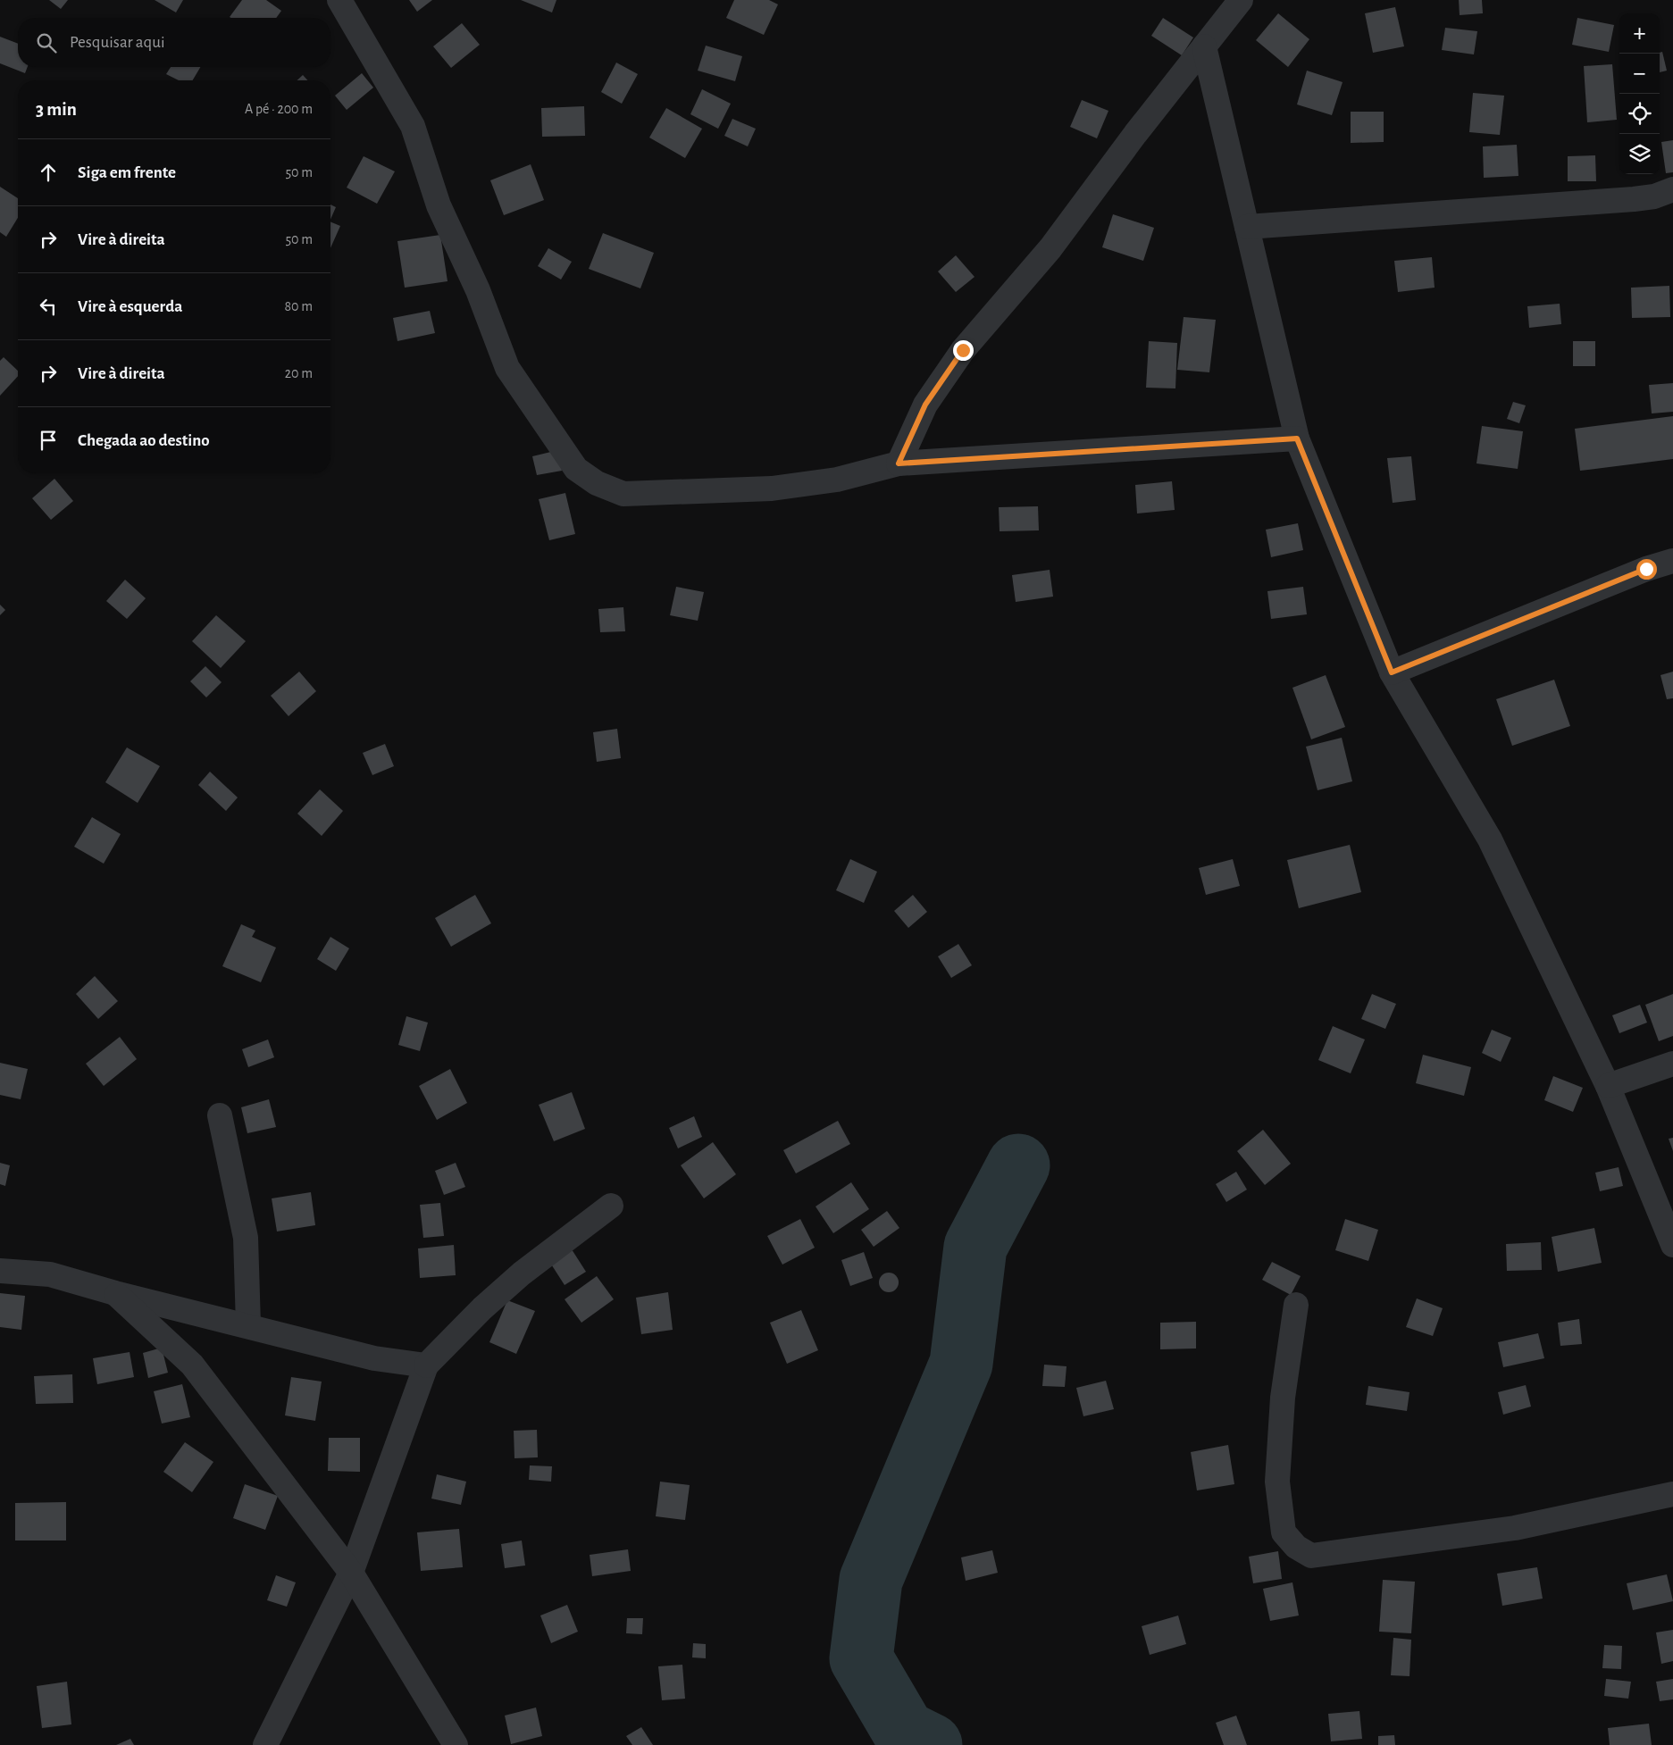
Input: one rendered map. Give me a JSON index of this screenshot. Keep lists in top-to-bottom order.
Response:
{
  "page": {
    "map_buttons": ["+", "−"],
    "search": "Pesquisar aqui",
    "heading": ["3 min", "A pé · 200 m"],
    "list": [
      ["Siga em frente", "50 m"],
      ["Vire à direita", "50 m"],
      ["Vire à esquerda", "80 m"],
      ["Vire à direita", "20 m"],
      "Chegada ao destino"
    ]
  }
}
